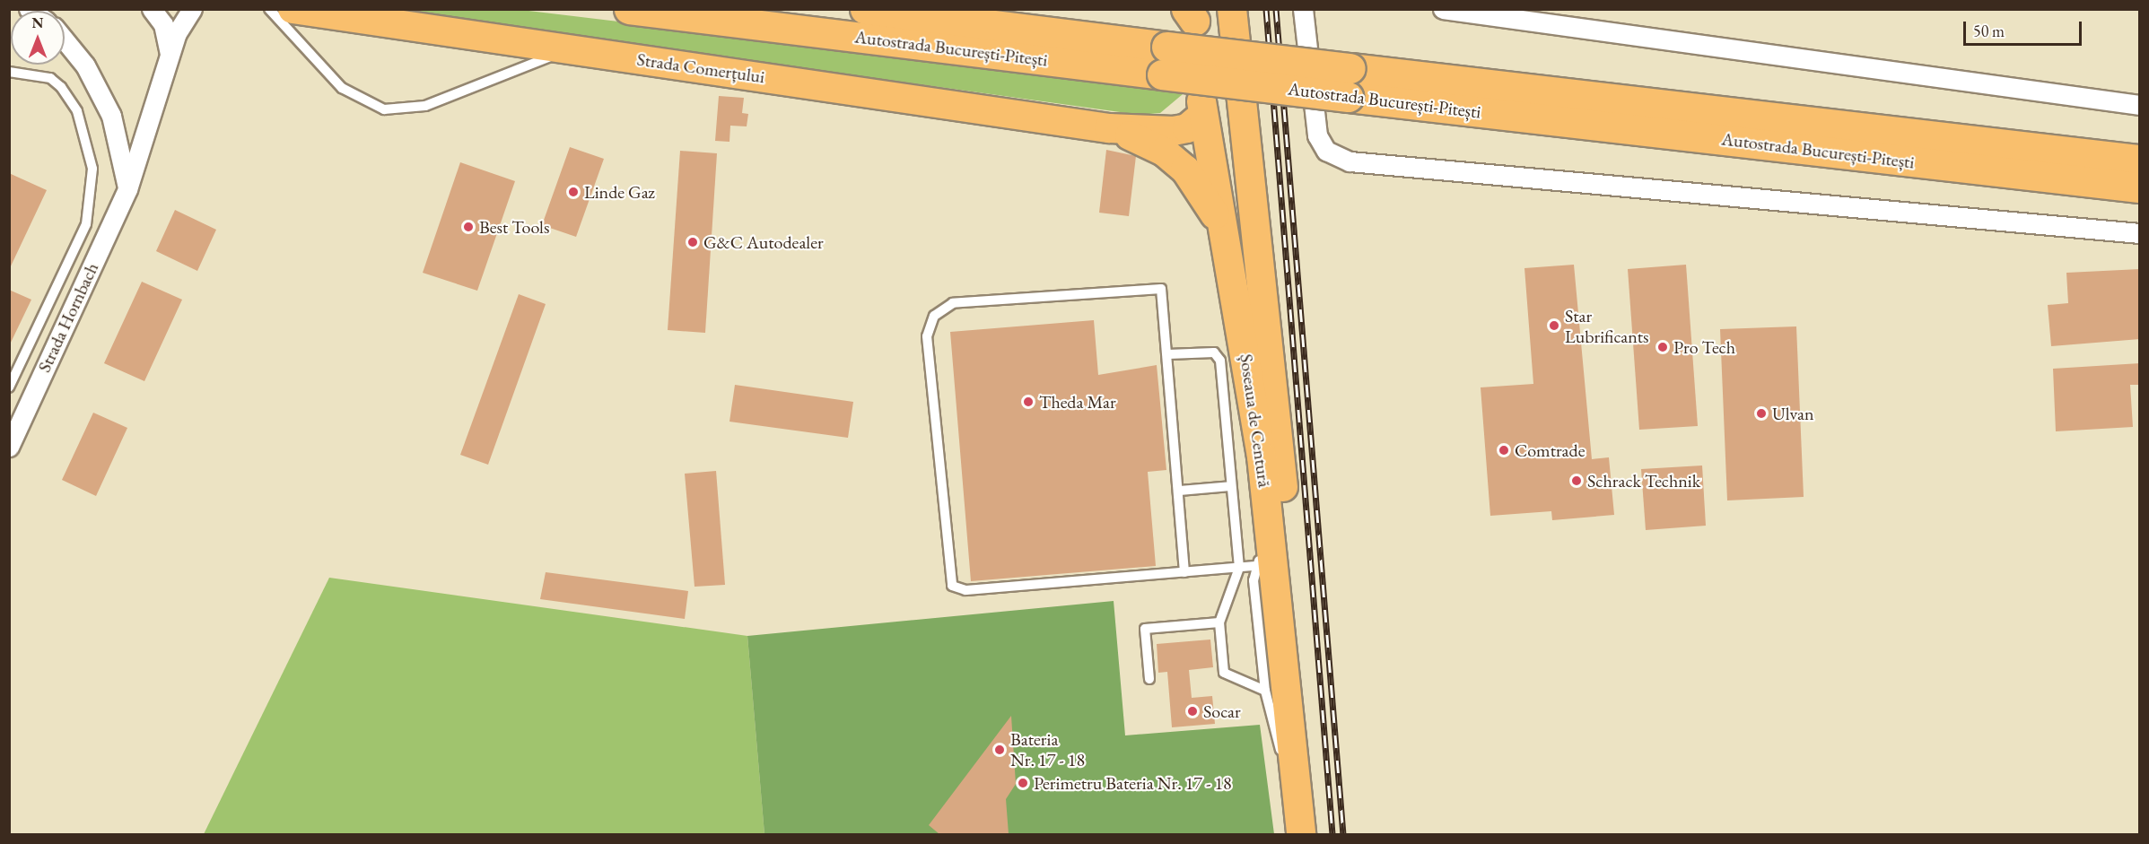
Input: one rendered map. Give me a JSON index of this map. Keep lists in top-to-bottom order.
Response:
{
  "streets": {
    "highway": ["Autostrada București-Pitești"],
    "main road": ["Strada Comerțului", "Șoseaua de Centură"],
    "street": ["Strada Hornbach"]
  },
  "places": [
    "Linde Gaz",
    "Best Tools",
    "G&C Autodealer",
    "Star Lubrificants",
    "Pro Tech",
    "Theda Mar",
    "Ulvan",
    "Comtrade",
    "Schrack Technik",
    "Socar",
    "Bateria Nr. 17 - 18",
    "Perimetru Bateria Nr. 17 - 18"
  ],
  "scale_bar": "50 m",
  "north": "top"
}
